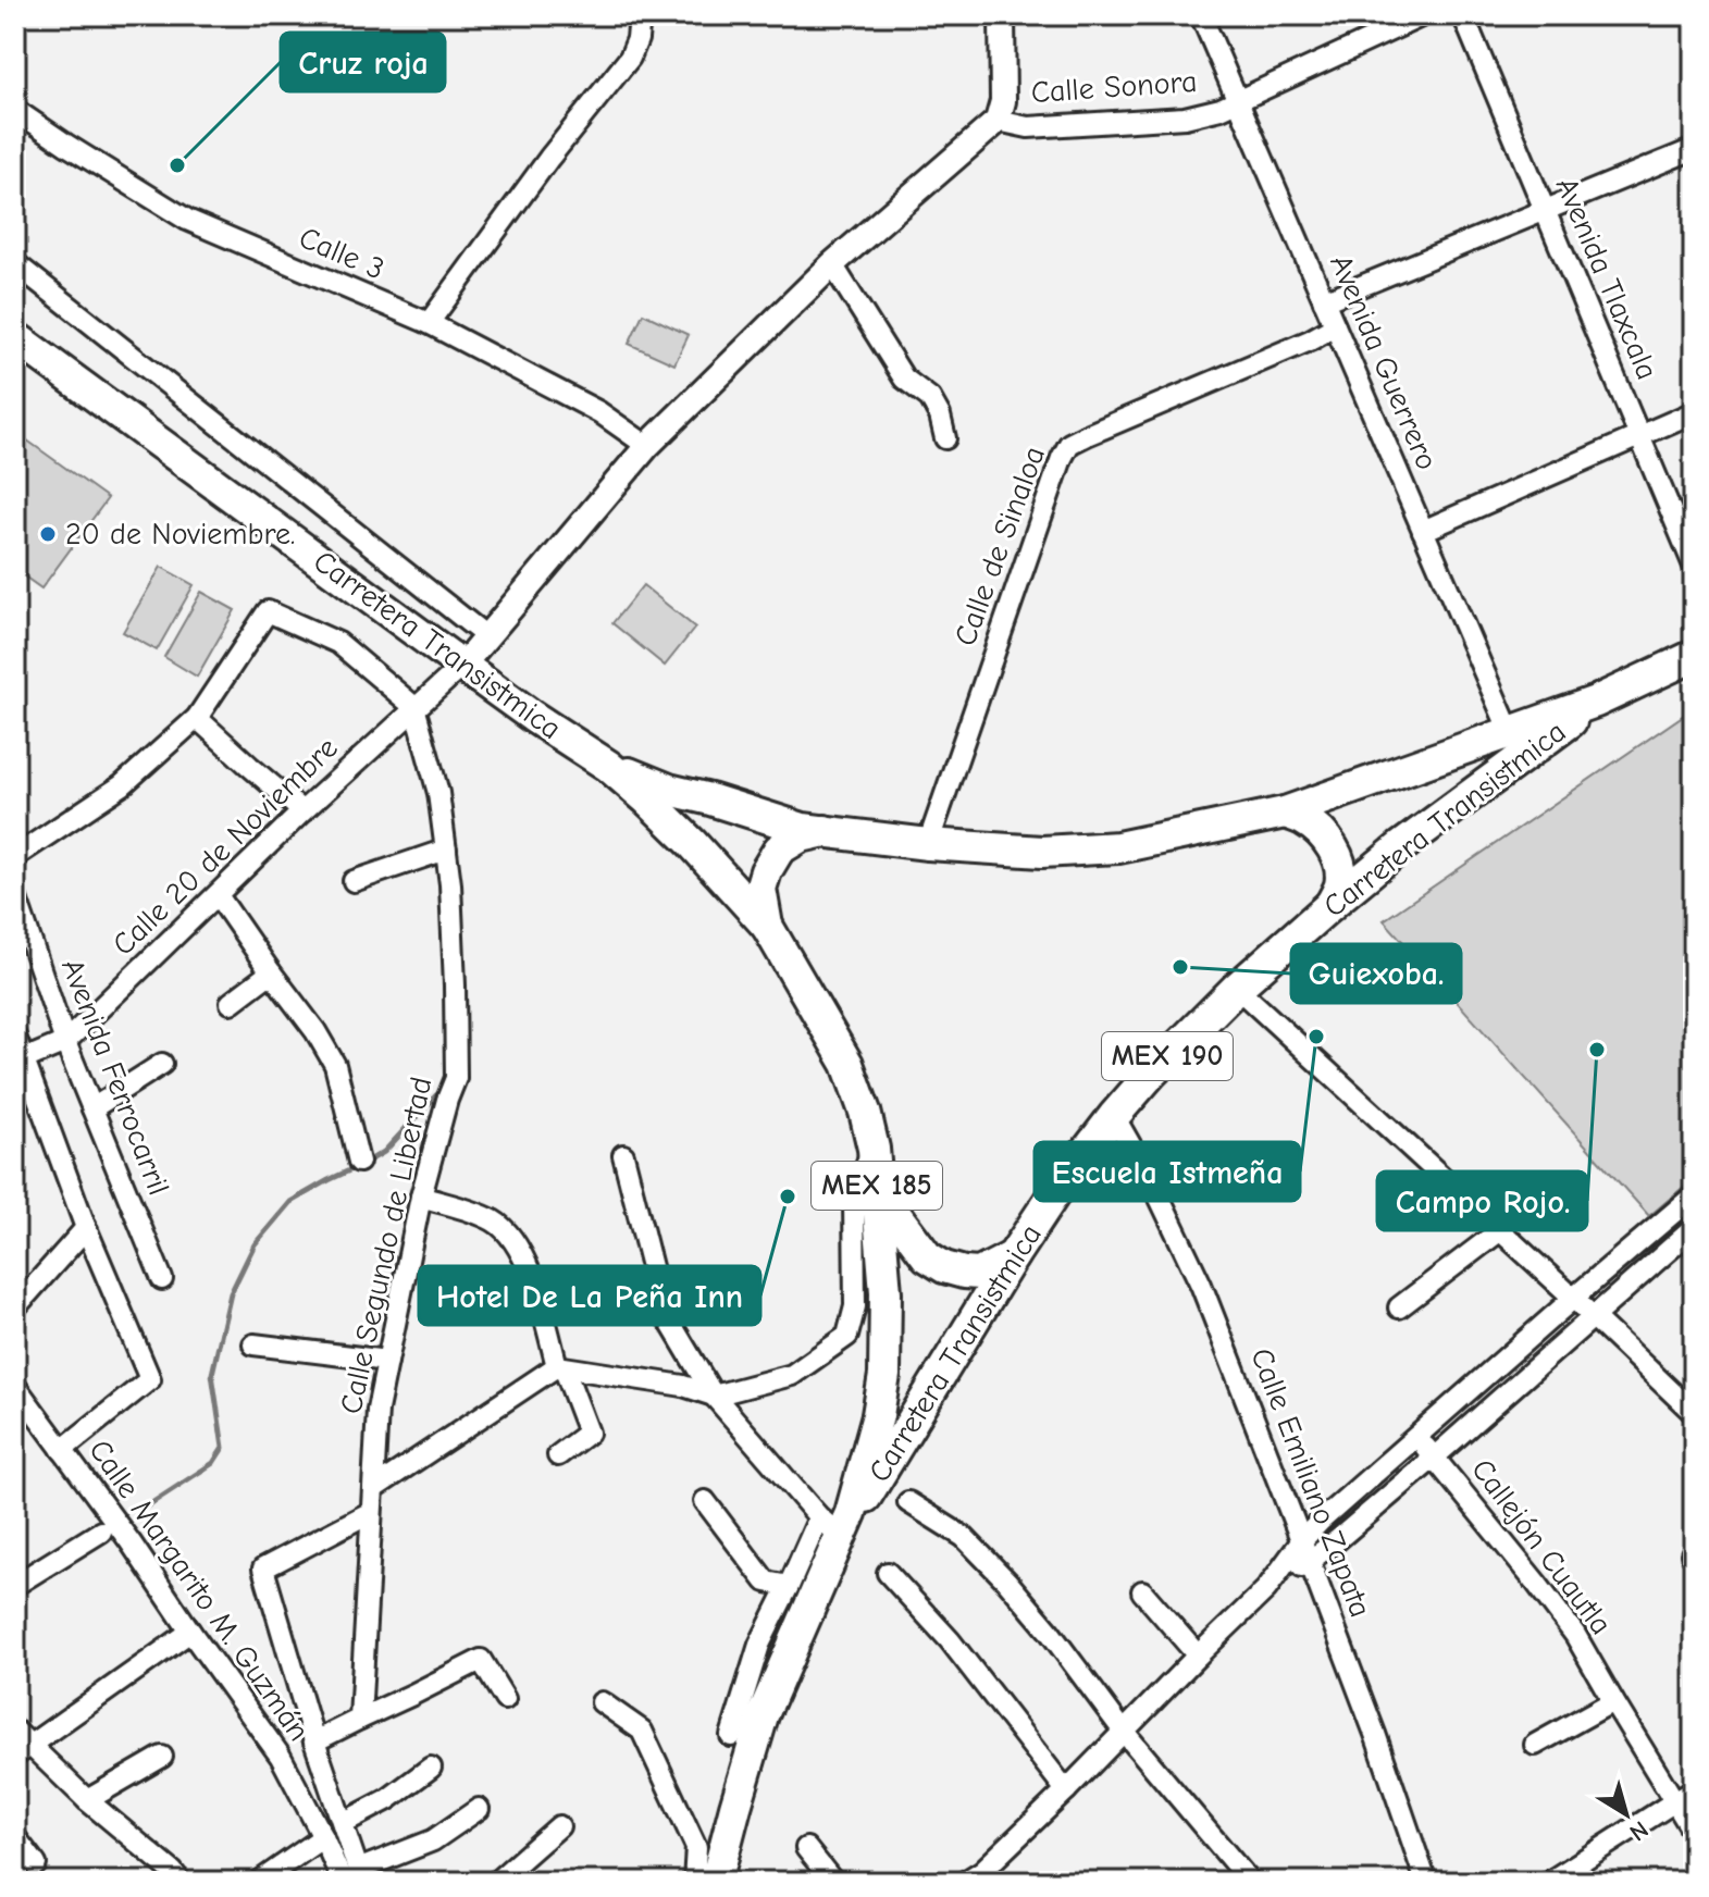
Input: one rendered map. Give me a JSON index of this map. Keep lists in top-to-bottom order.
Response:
{
  "streets": {
    "main road": ["Carretera Transistmica", "MEX 190", "MEX 185"],
    "street": [
      "Calle Sonora",
      "Calle 3",
      "Avenida Tlaxcala",
      "Avenida Guerrero",
      "Calle de Sinaloa",
      "Calle 20 de Noviembre",
      "Avenida Ferrocarril",
      "Calle Segundo de Libertad",
      "Calle Emiliano Zapata",
      "Callejón Cuautla",
      "Calle Margarito M. Guzmán"
    ]
  },
  "crossings": [
    ["Calle Sonora", "Avenida Guerrero"],
    ["Avenida Guerrero", "Calle de Sinaloa"],
    ["Avenida Guerrero", "MEX 190"],
    ["Calle de Sinaloa", "Carretera Transistmica"],
    ["Carretera Transistmica", "Calle 20 de Noviembre"],
    ["Carretera Transistmica", "MEX 190"],
    ["Carretera Transistmica", "Calle Emiliano Zapata"],
    ["Calle 20 de Noviembre", "Avenida Ferrocarril"],
    ["Calle 20 de Noviembre", "Calle Segundo de Libertad"]
  ],
  "places": [
    "Cruz roja",
    "20 de Noviembre.",
    "Guiexoba.",
    "Escuela Istmeña",
    "Campo Rojo.",
    "Hotel De La Peña Inn"
  ],
  "north": "bottom right"
}
